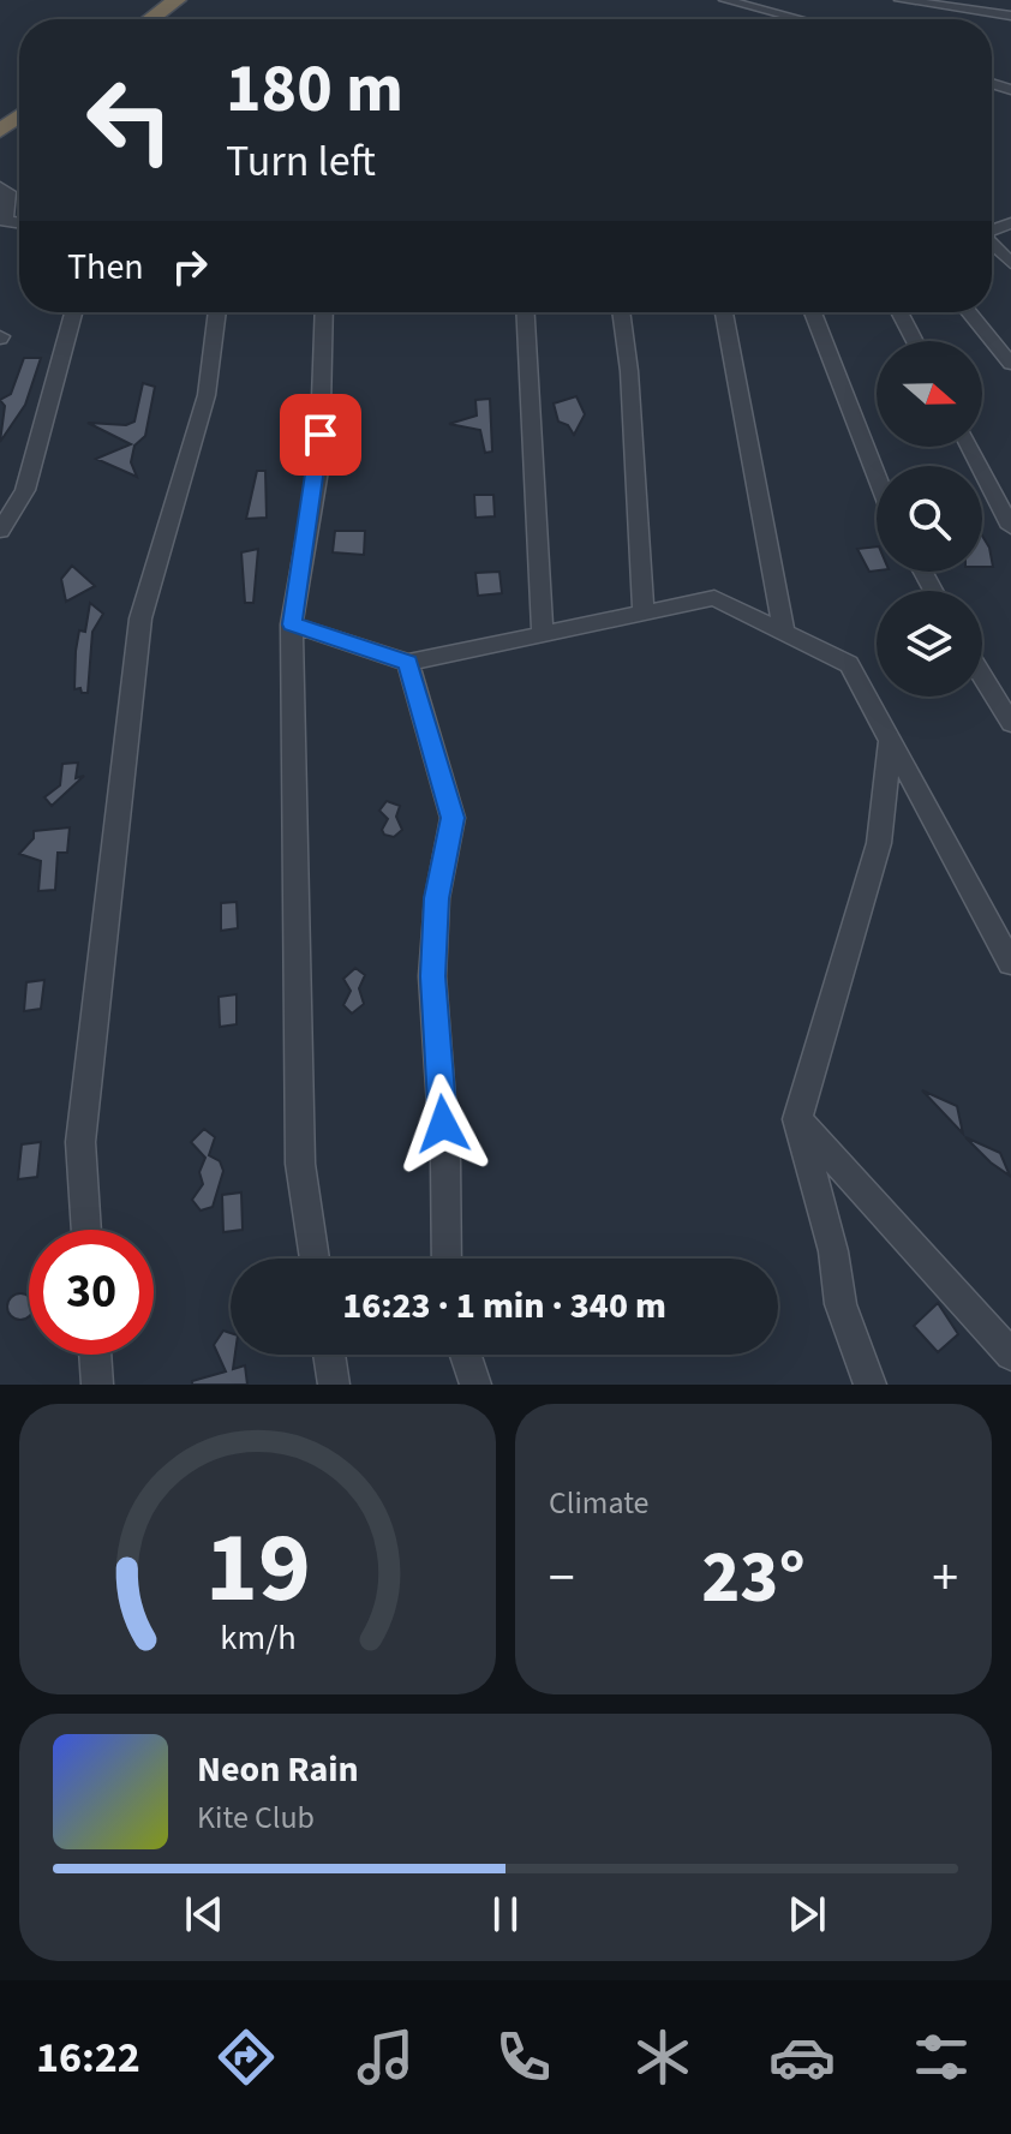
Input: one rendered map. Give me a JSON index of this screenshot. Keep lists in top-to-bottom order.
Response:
{
  "north": "right",
  "page": {
    "turn": ["180 m", "Turn left"],
    "then": "Then",
    "limit": "30",
    "trip": "16:23 · 1 min · 340 m",
    "tile": "Climate",
    "heat": ["−", "23°", "+"],
    "song": ["Neon Rain", "Kite Club"],
    "tabs": "16:22",
    "gauge": ["19", "km/h"]
  }
}
